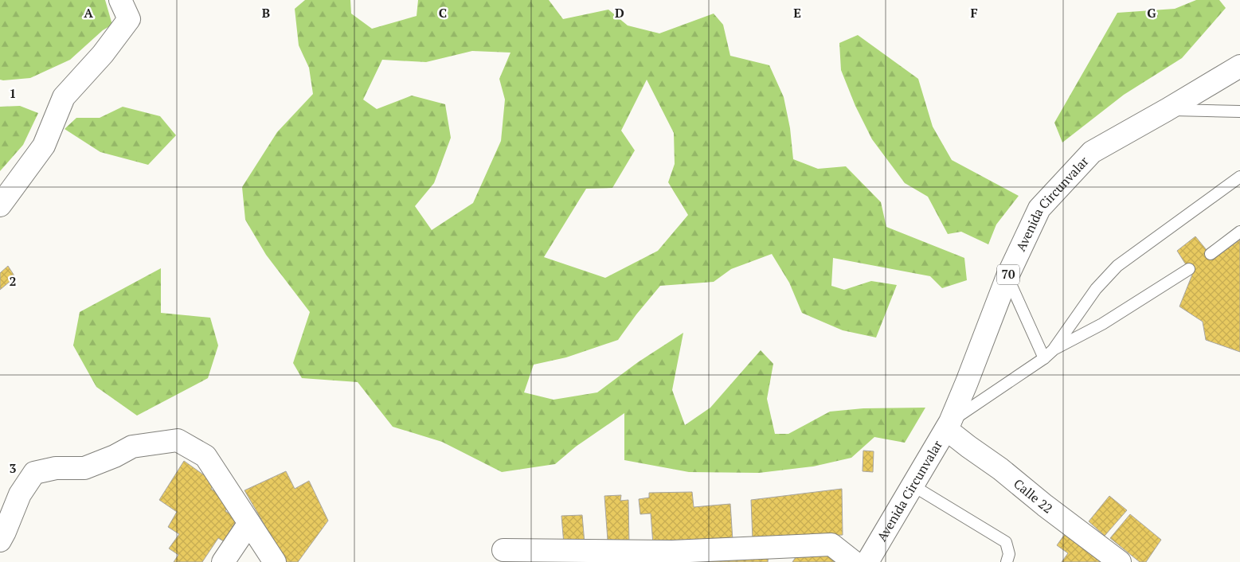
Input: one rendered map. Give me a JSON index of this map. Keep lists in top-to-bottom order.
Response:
{
  "streets": {
    "street": ["Avenida Circunvalar", "70", "Calle 22"]
  },
  "crossings": [
    ["Avenida Circunvalar", "Calle 22"]
  ],
  "grid": {
    "columns": [
      "A",
      "B",
      "C",
      "D",
      "E",
      "F",
      "G"
    ],
    "rows": ["1", "2", "3"]
  }
}
